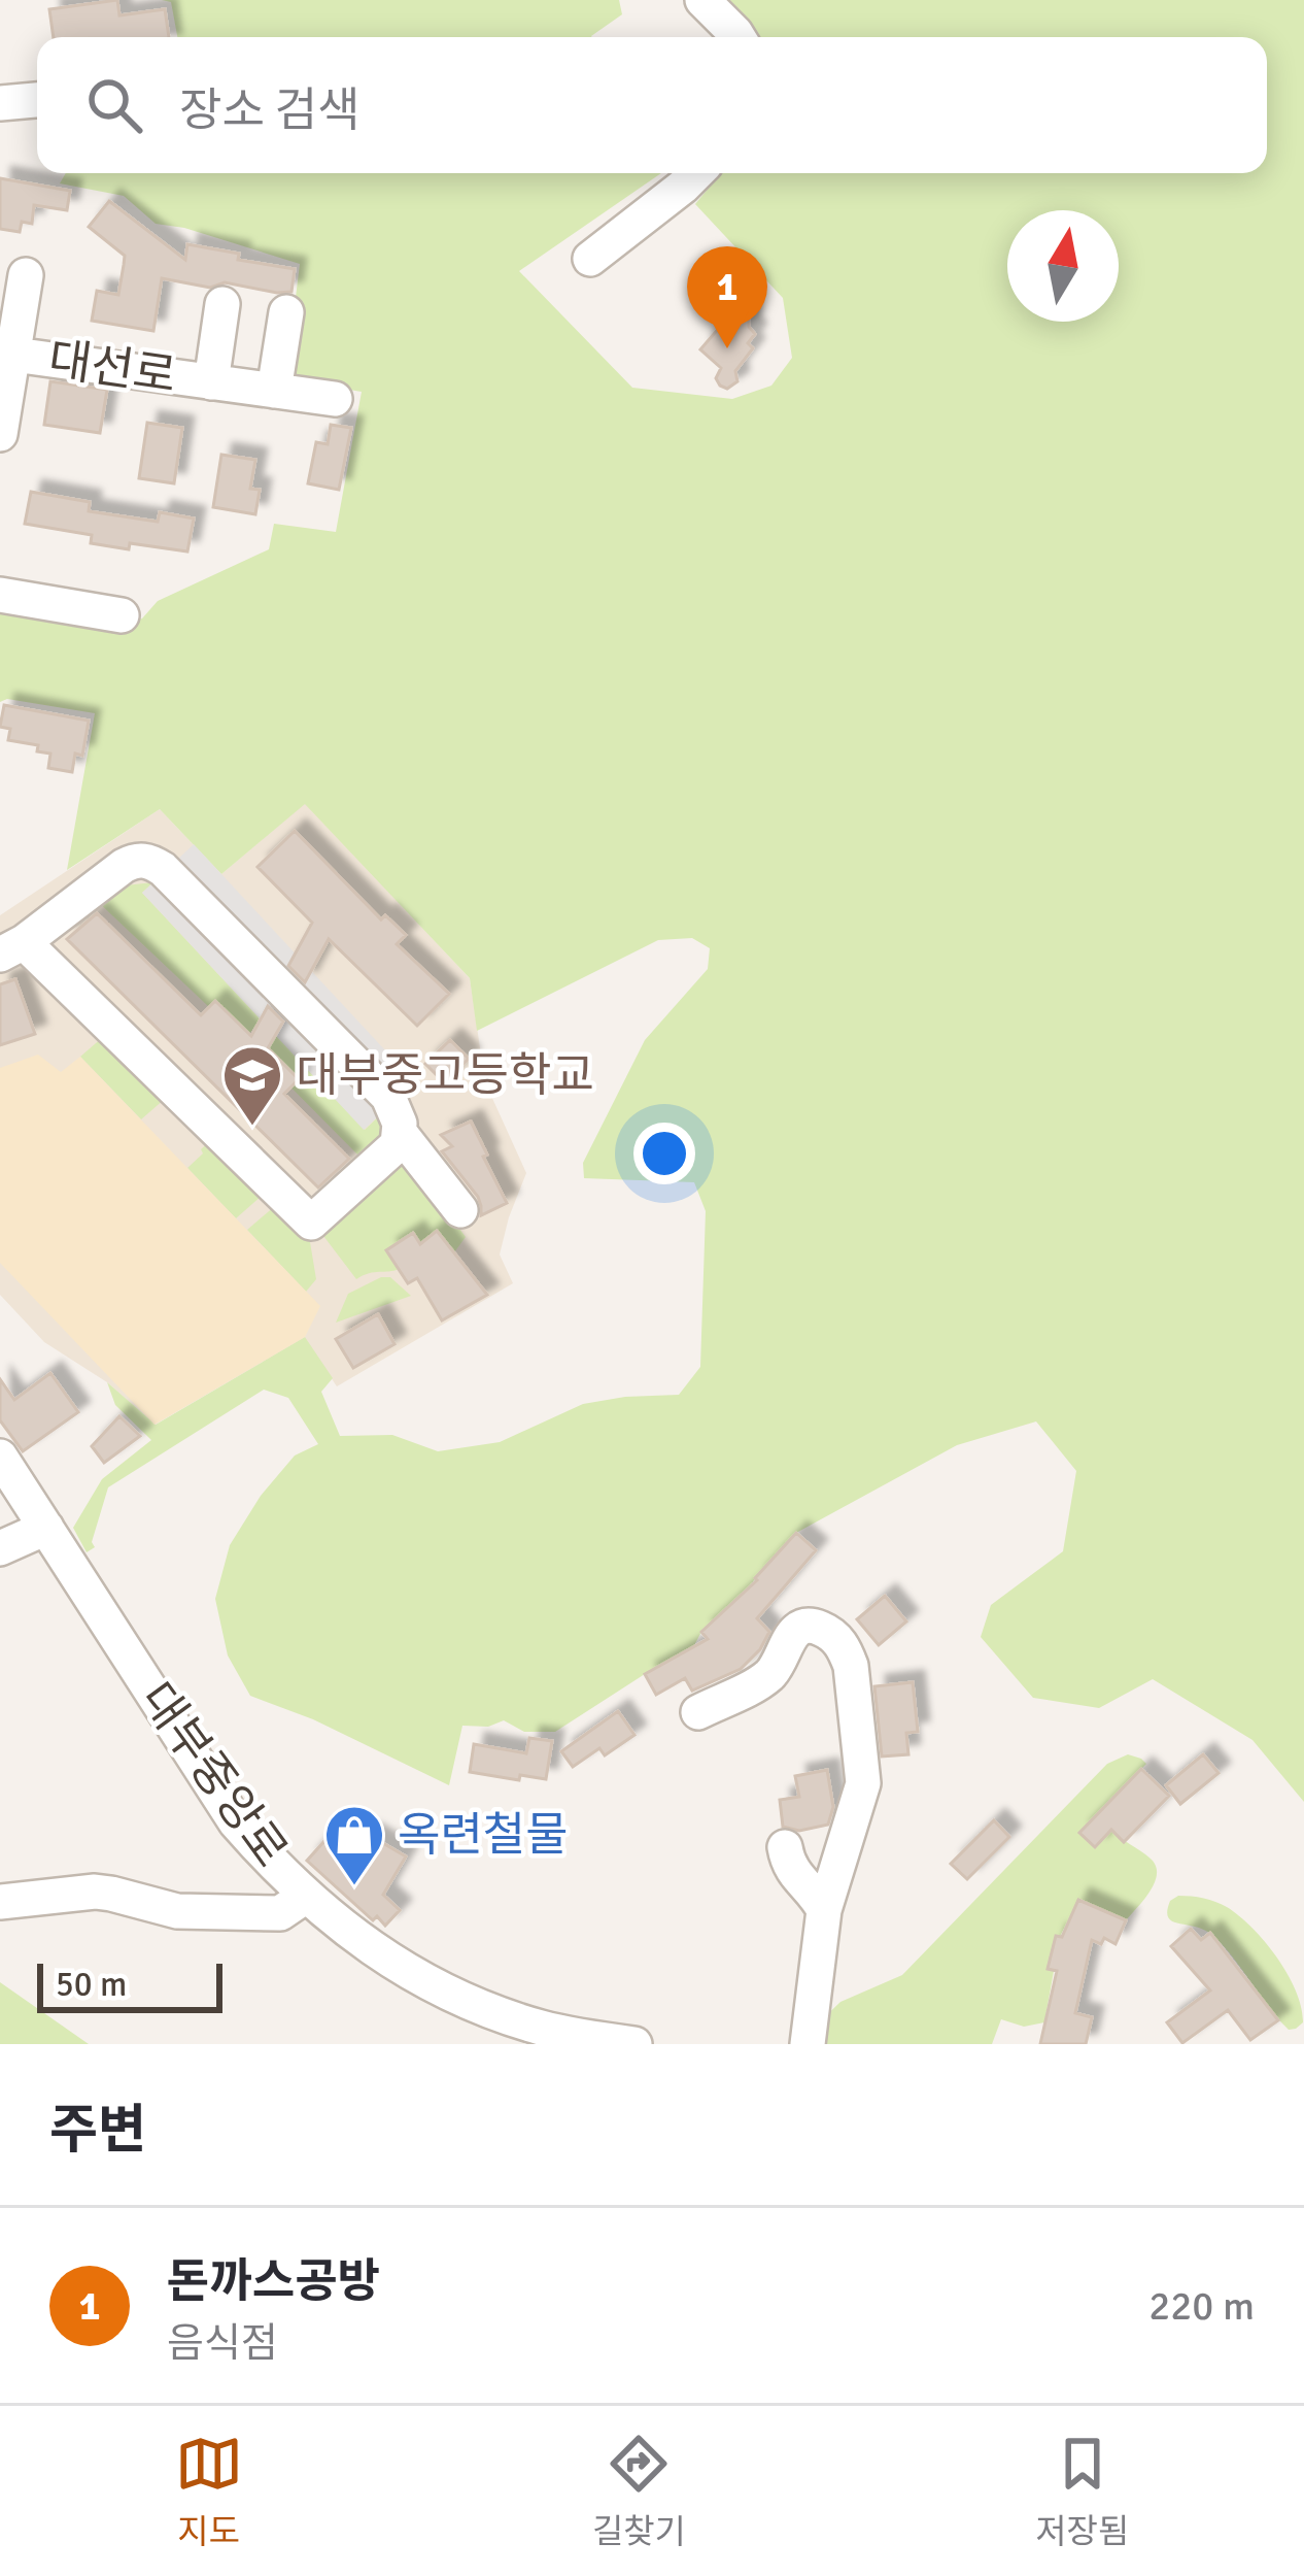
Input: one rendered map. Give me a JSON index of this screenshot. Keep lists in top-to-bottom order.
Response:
{
  "streets": {
    "street": ["대선로", "대부중앙로"]
  },
  "places": {
    "school or university": ["대부중고등학교"],
    "shop": ["옥련철물"]
  },
  "scale_bar": "50 m",
  "north": "top",
  "page": {
    "search": "장소 검색",
    "pins": "1",
    "scale": "50 m",
    "heading": "주변",
    "list": [
      {
        "mark": "1",
        "name": "돈까스공방",
        "note": "음식점",
        "value": "220 m"
      }
    ],
    "nav": ["지도", "길찾기", "저장됨"]
  }
}
